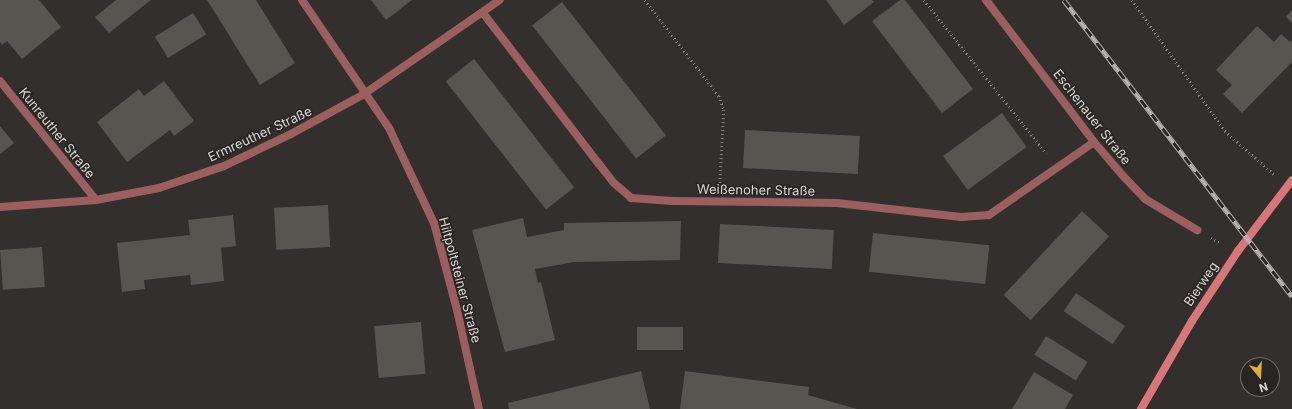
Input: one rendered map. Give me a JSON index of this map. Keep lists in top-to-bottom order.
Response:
{
  "streets": {
    "main road": ["Bierweg"],
    "street": [
      "Eschenauer Straße",
      "Kunreuther Straße",
      "Ermreuther Straße",
      "Weißenoher Straße",
      "Hiltpoltsteiner Straße"
    ]
  },
  "crossings": [
    ["Eschenauer Straße", "Weißenoher Straße"],
    ["Kunreuther Straße", "Ermreuther Straße"],
    ["Ermreuther Straße", "Weißenoher Straße"],
    ["Ermreuther Straße", "Hiltpoltsteiner Straße"]
  ],
  "north": "bottom"
}
